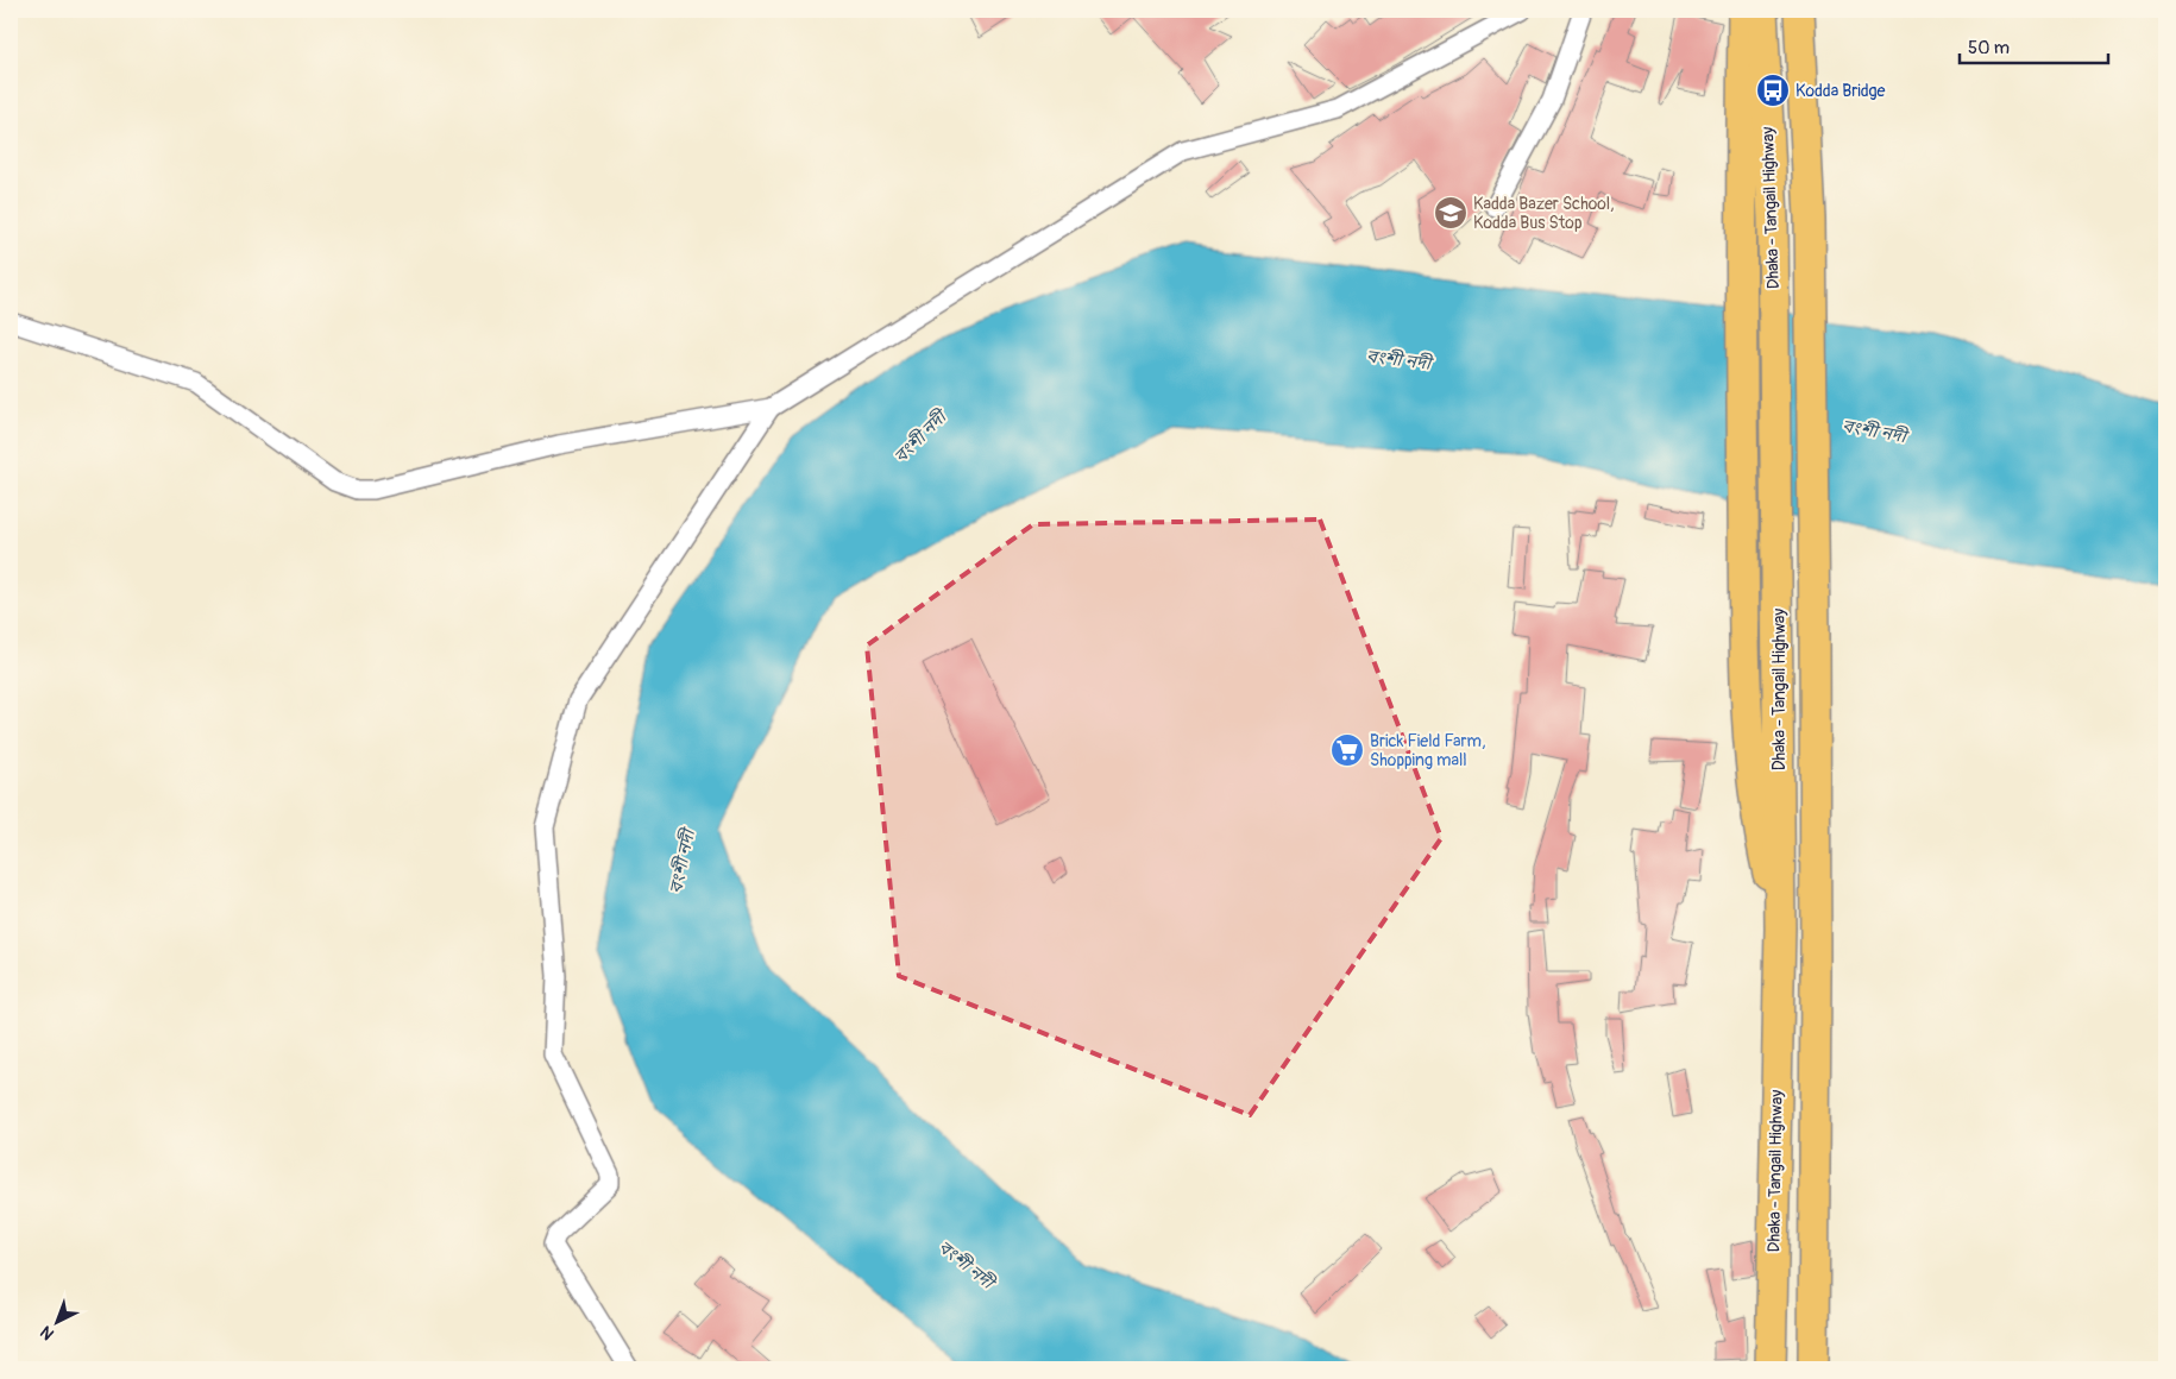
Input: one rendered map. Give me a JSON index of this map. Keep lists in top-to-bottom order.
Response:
{
  "streets": {
    "highway": ["Dhaka - Tangail Highway"]
  },
  "water": ["বংশী নদী"],
  "places": {
    "bus stop": ["Kodda Bridge"],
    "school or university": ["Kadda Bazer School, Kodda Bus Stop"],
    "supermarket": ["Brick Field Farm, Shopping mall"]
  },
  "scale_bar": "50 m",
  "north": "bottom left"
}
